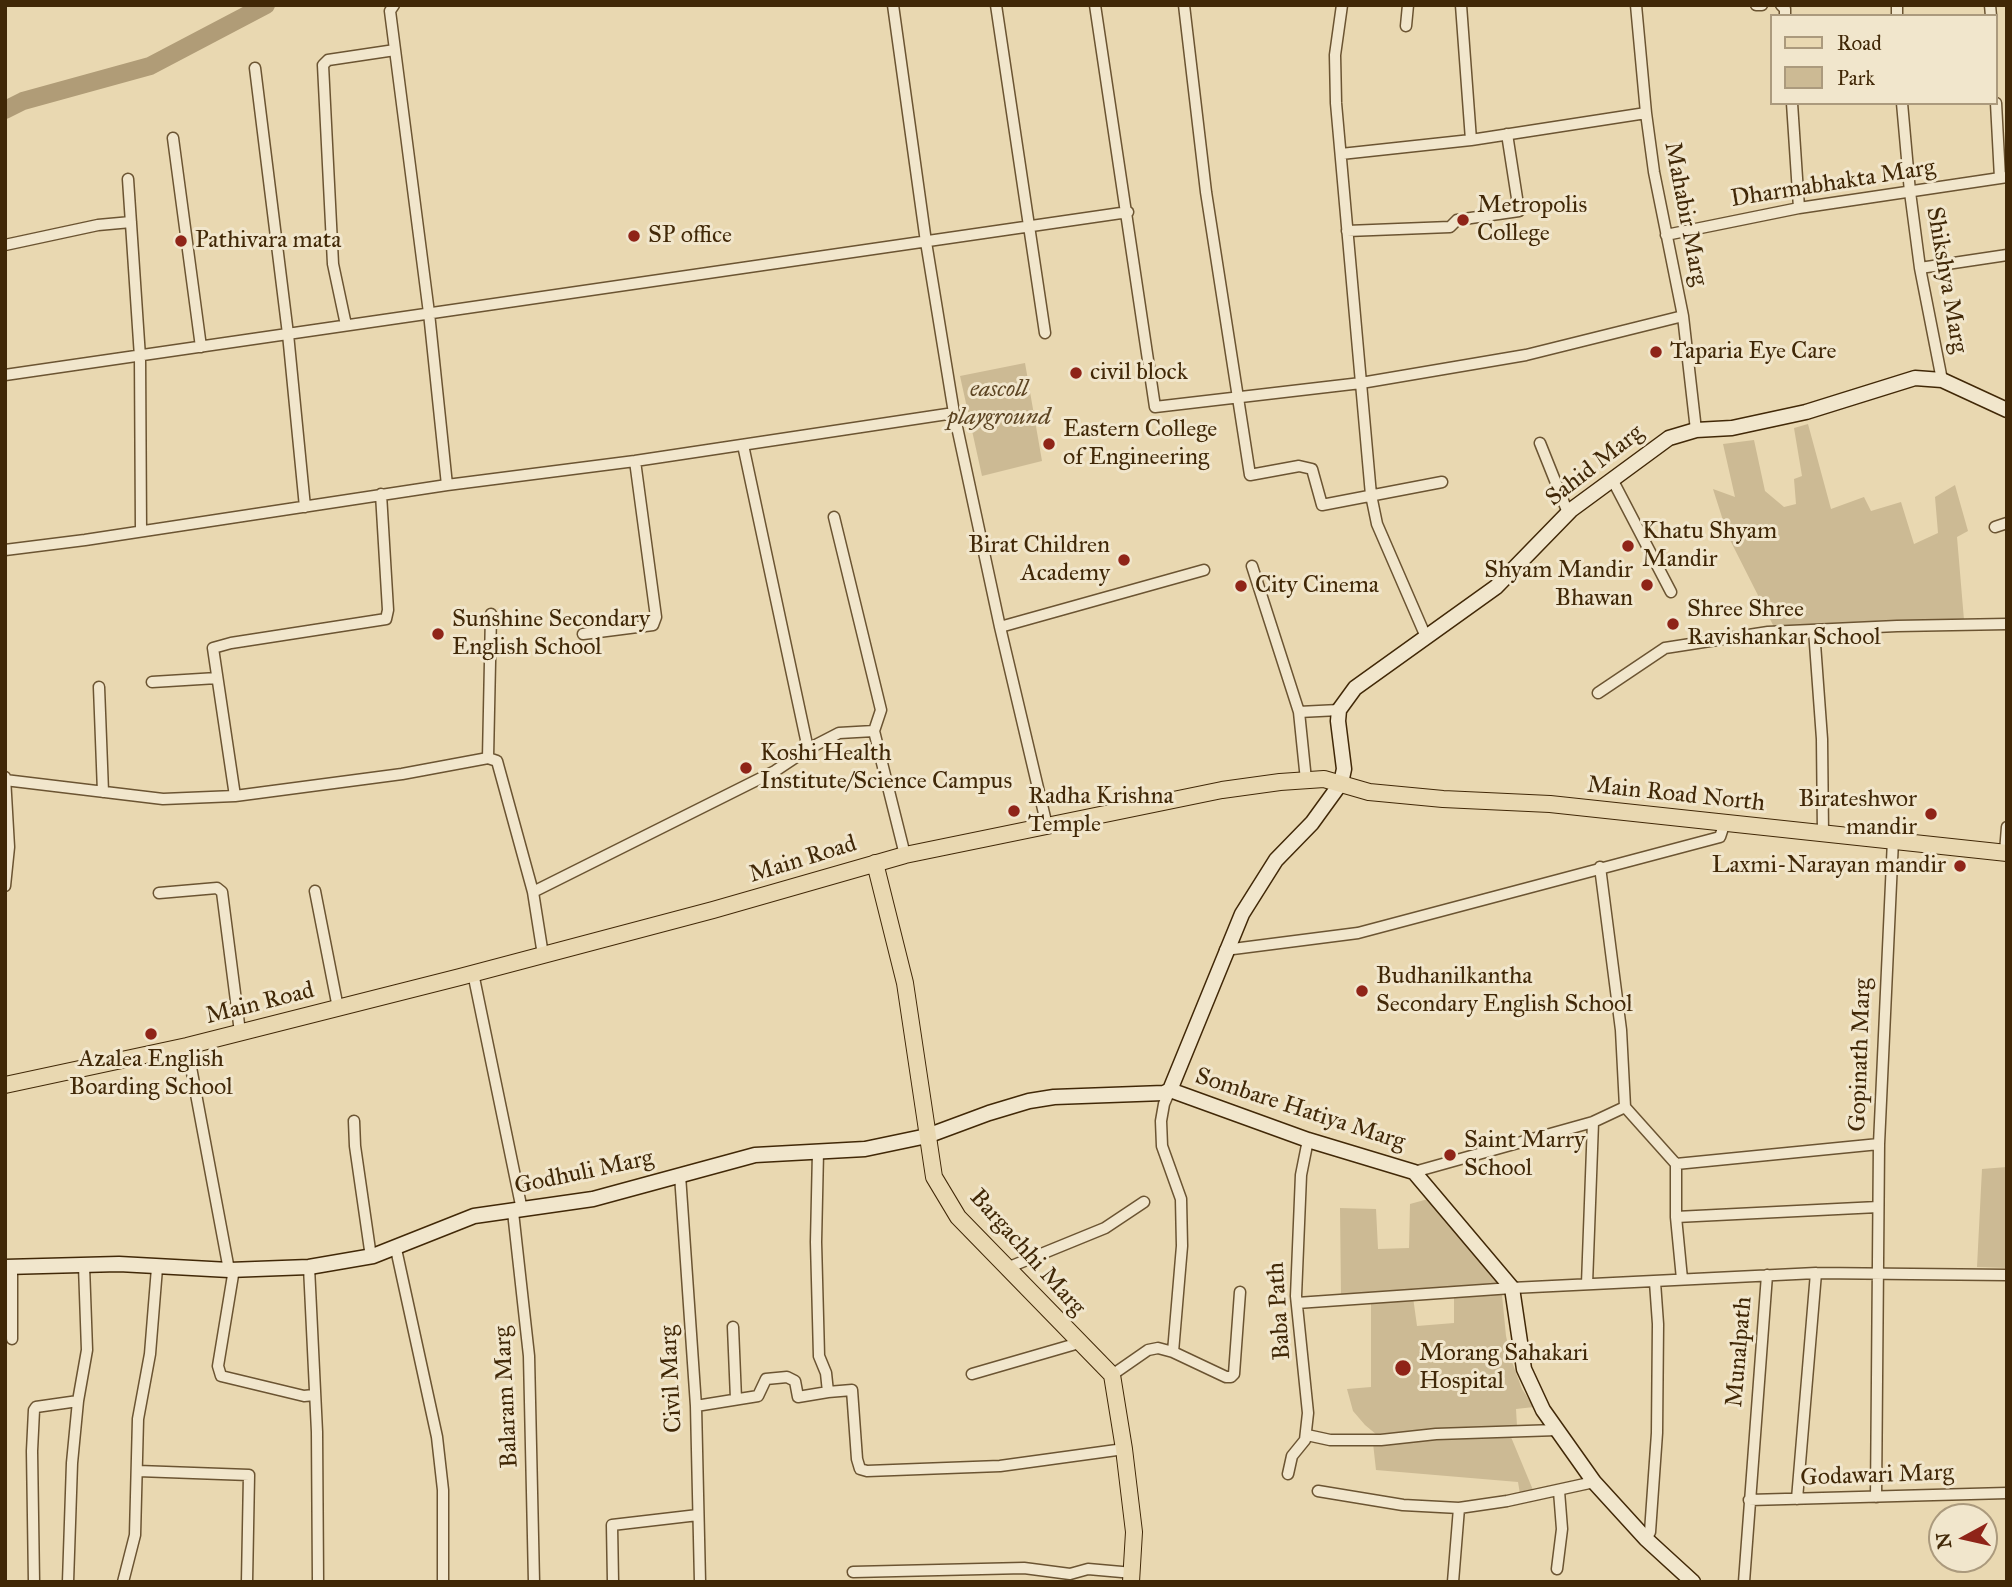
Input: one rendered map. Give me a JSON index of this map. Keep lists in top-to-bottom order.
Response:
{
  "streets": {
    "main road": [
      "Sahid Marg",
      "Main Road North",
      "Main Road",
      "Sombare Hatiya Marg",
      "Godhuli Marg",
      "Bargachhi Marg"
    ],
    "street": [
      "Dharmabhakta Marg",
      "Mahabir Marg",
      "Shikshya Marg",
      "Gopinath Marg",
      "Baba Path",
      "Munalpath",
      "Civil Marg",
      "Balaram Marg",
      "Godawari Marg"
    ]
  },
  "crossings": [
    ["Dharmabhakta Marg", "Mahabir Marg"],
    ["Dharmabhakta Marg", "Shikshya Marg"],
    ["Mahabir Marg", "Sahid Marg"],
    ["Shikshya Marg", "Sahid Marg"],
    ["Main Road North", "Main Road"],
    ["Main Road North", "Gopinath Marg"],
    ["Main Road", "Bargachhi Marg"],
    ["Main Road", "Balaram Marg"],
    ["Gopinath Marg", "Godawari Marg"],
    ["Sombare Hatiya Marg", "Godhuli Marg"],
    ["Sombare Hatiya Marg", "Baba Path"],
    ["Godhuli Marg", "Bargachhi Marg"],
    ["Godhuli Marg", "Civil Marg"],
    ["Godhuli Marg", "Balaram Marg"],
    ["Baba Path", "Munalpath"],
    ["Munalpath", "Godawari Marg"]
  ],
  "parks": ["eascoll playground"],
  "places": [
    "Metropolis College",
    "SP office",
    "Pathivara mata",
    "Taparia Eye Care",
    "civil block",
    "Eastern College of Engineering",
    "Khatu Shyam Mandir",
    "Birat Children Academy",
    "Shyam Mandir Bhawan",
    "City Cinema",
    "Shree Shree Ravishankar School",
    "Sunshine Secondary English School",
    "Koshi Health Institute/Science Campus",
    "Radha Krishna Temple",
    "Birateshwor mandir",
    "Laxmi-Narayan mandir",
    "Budhanilkantha Secondary English School",
    "Azalea English Boarding School",
    "Saint Marry School",
    "Morang Sahakari Hospital"
  ],
  "legend": ["Road", "Park"],
  "north": "left"
}
